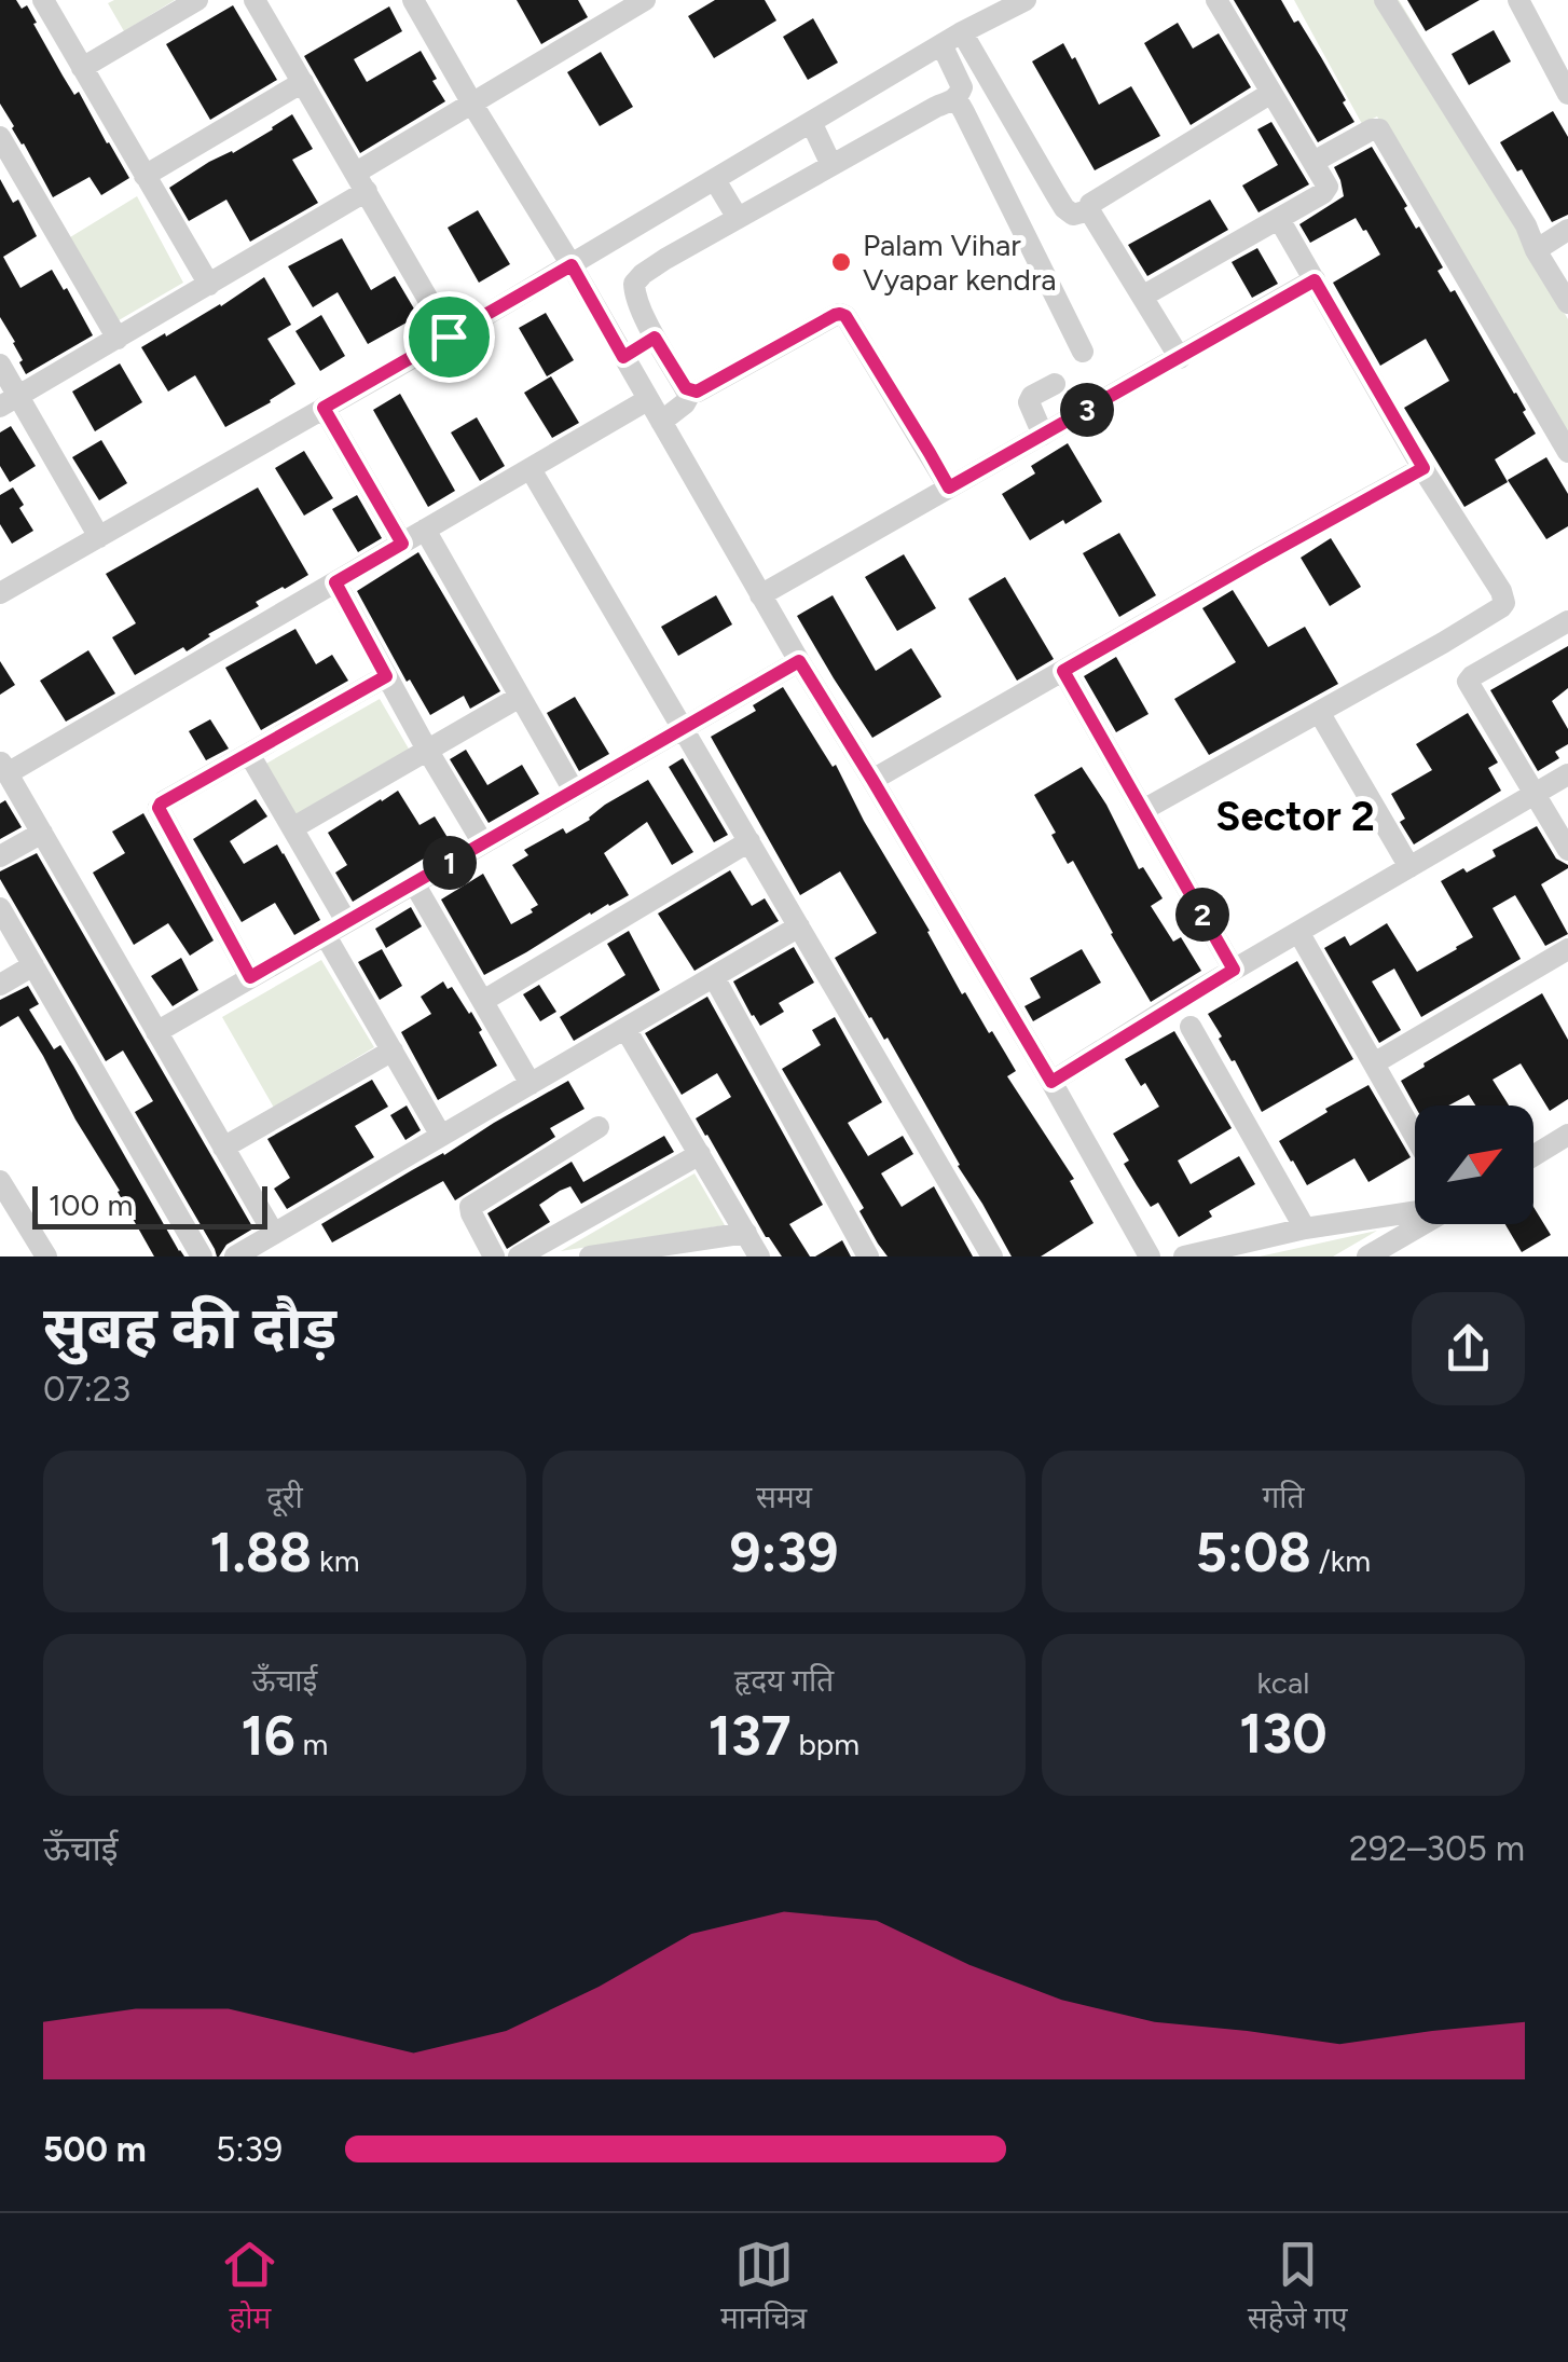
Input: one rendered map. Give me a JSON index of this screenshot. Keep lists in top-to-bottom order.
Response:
{
  "districts": ["Sector 2"],
  "places": ["Palam Vihar Vyapar kendra"],
  "scale_bar": "100 m",
  "north": "top right",
  "page": {
    "pins": ["3", "1", "2"],
    "scale": "100 m",
    "heading": ["सुबह की दौड़", "07:23"],
    "stats": [
      ["दूरी", "1.88 km"],
      ["समय", "9:39"],
      ["गति", "5:08 /km"],
      ["ऊँचाई", "16 m"],
      ["हृदय गति", "137 bpm"],
      ["kcal", "130"]
    ],
    "chart": ["ऊँचाई", "292–305 m"],
    "list": [
      {
        "name": "500 m",
        "note": "5:39"
      }
    ],
    "tabs": ["होम", "मानचित्र", "सहेजे गए"]
  }
}
